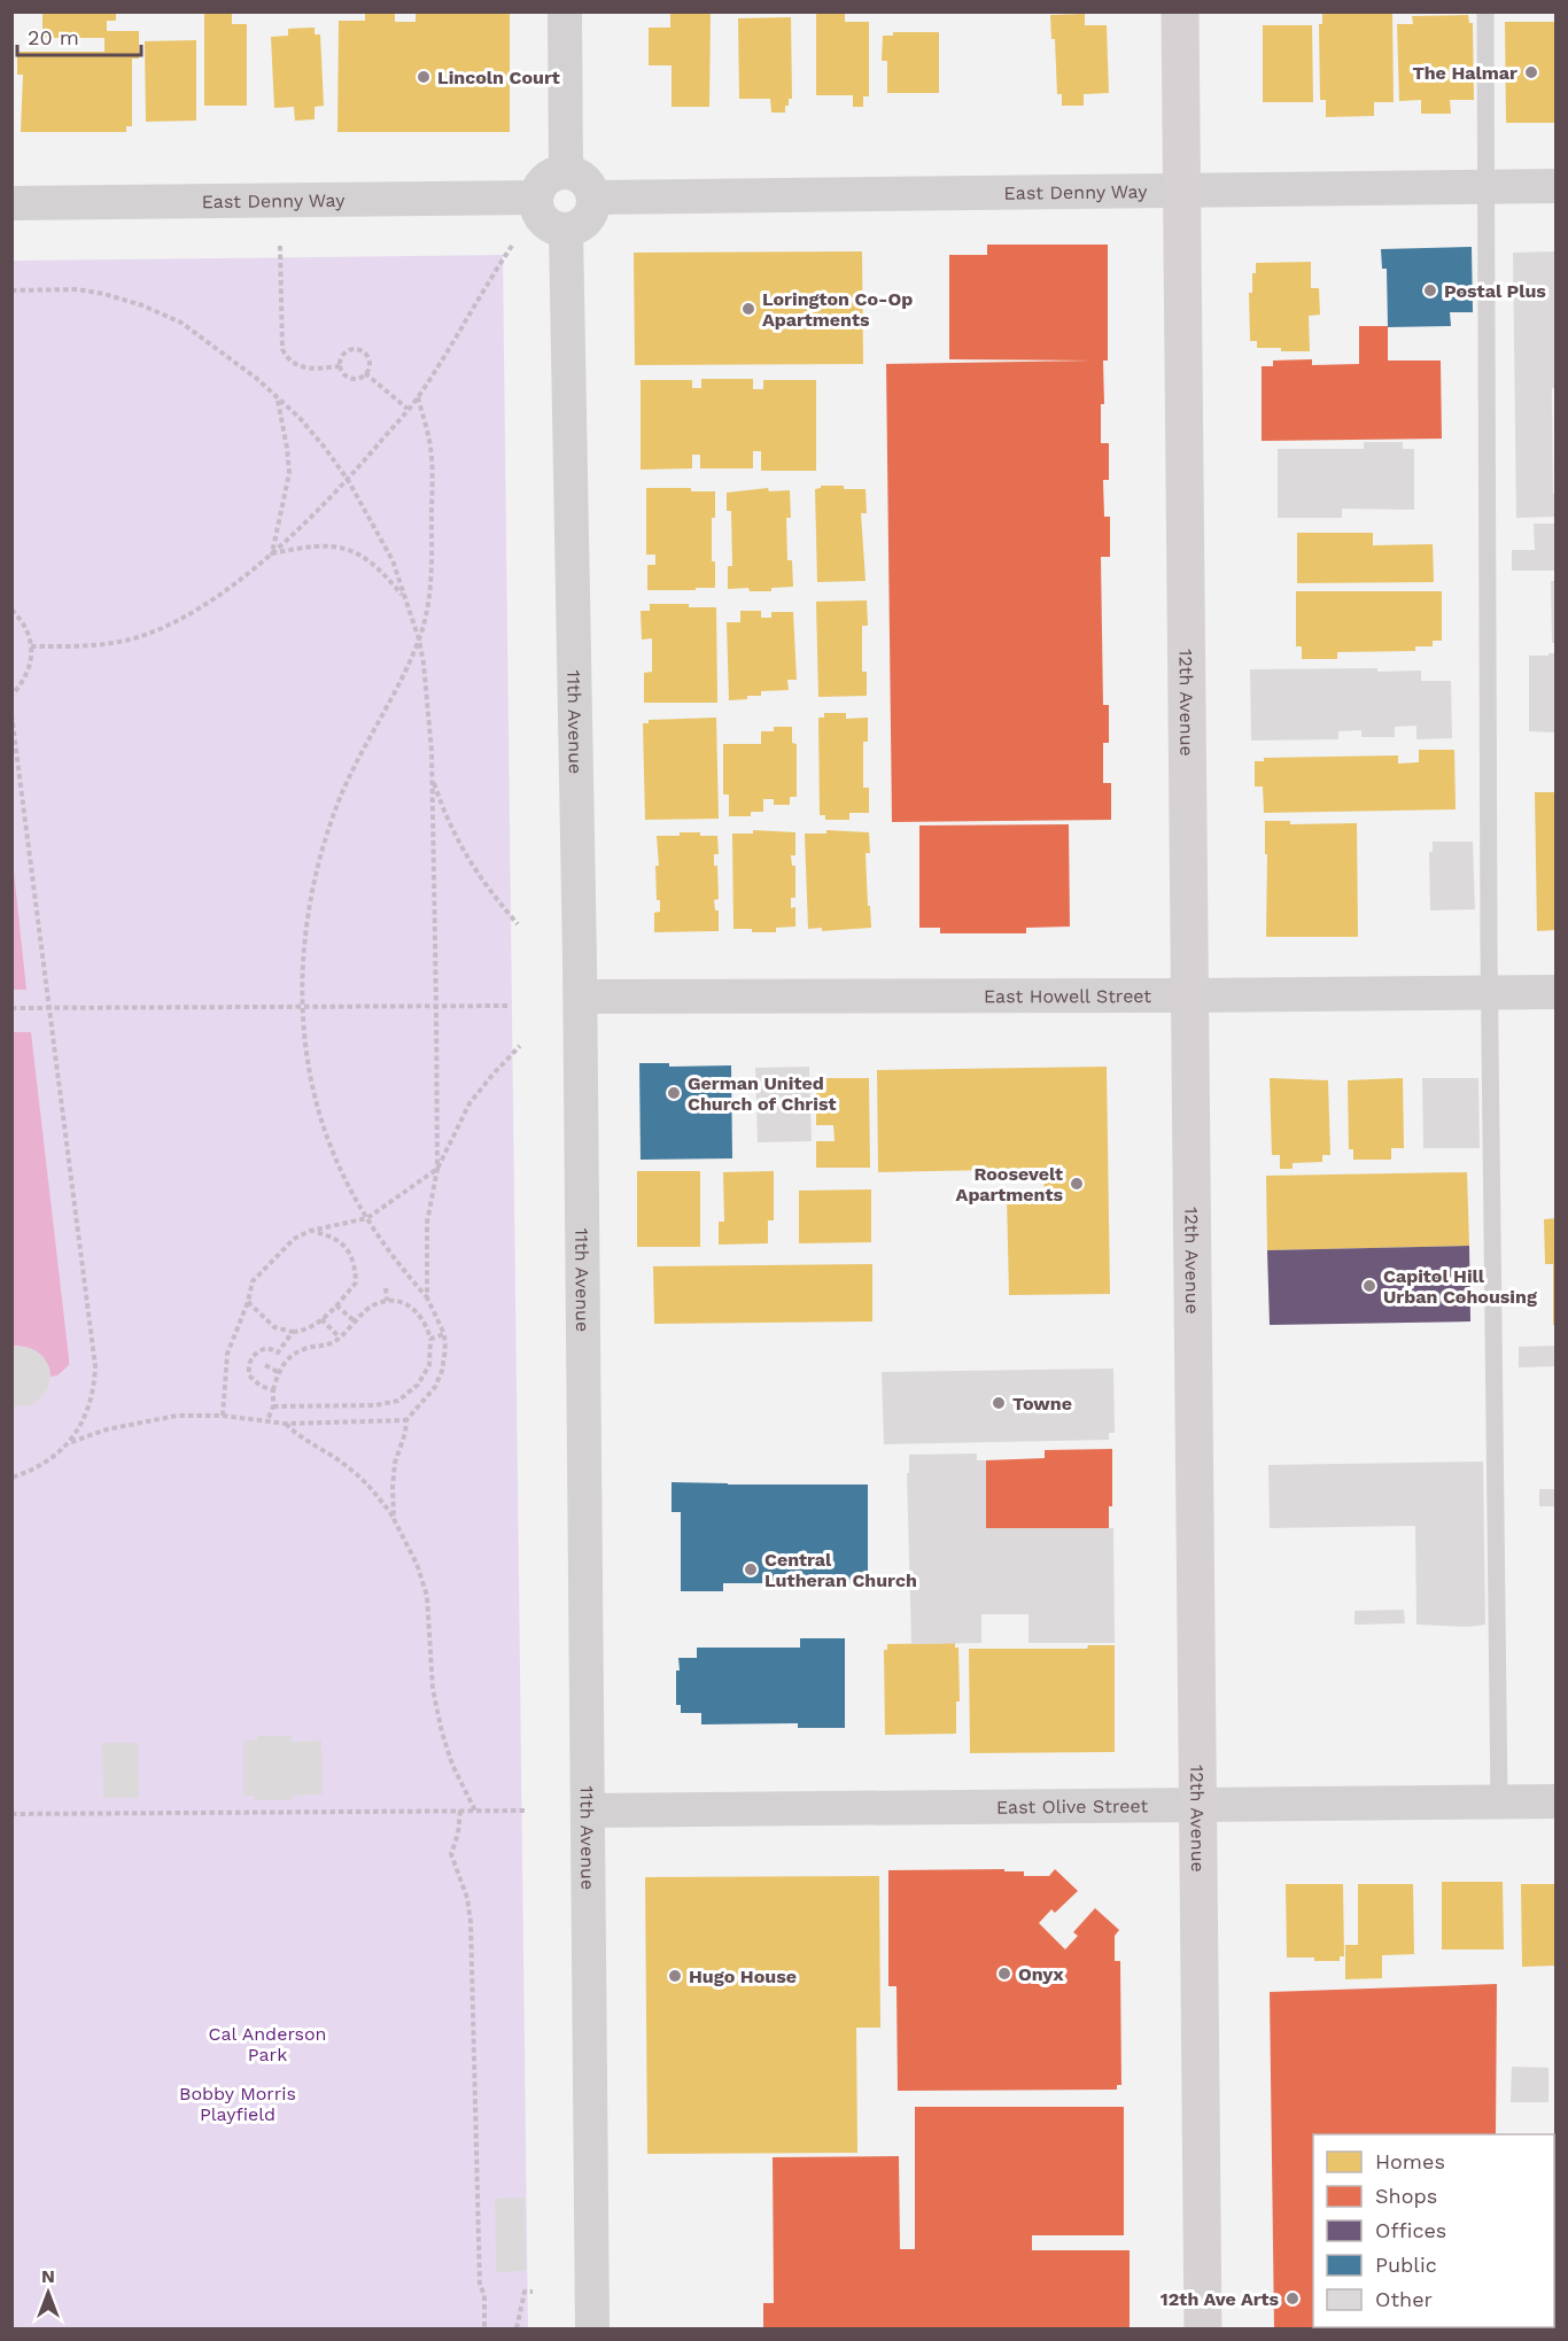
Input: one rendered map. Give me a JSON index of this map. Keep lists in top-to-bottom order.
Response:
{
  "streets": {
    "street": [
      "East Denny Way",
      "12th Avenue",
      "11th Avenue",
      "East Howell Street",
      "East Olive Street"
    ]
  },
  "crossings": [
    ["East Denny Way", "12th Avenue"],
    ["East Denny Way", "11th Avenue"],
    ["12th Avenue", "East Howell Street"],
    ["12th Avenue", "East Olive Street"],
    ["11th Avenue", "East Howell Street"],
    ["11th Avenue", "East Olive Street"]
  ],
  "parks": ["Cal Anderson Park", "Bobby Morris Playfield"],
  "places": [
    "The Halmar",
    "Lincoln Court",
    "Postal Plus",
    "Lorington Co-Op Apartments",
    "German United Church of Christ",
    "Roosevelt Apartments",
    "Capitol Hill Urban Cohousing",
    "Towne",
    "Central Lutheran Church",
    "Onyx",
    "Hugo House",
    "12th Ave Arts"
  ],
  "legend": [
    "Homes",
    "Shops",
    "Offices",
    "Public",
    "Other"
  ],
  "scale_bar": "20 m",
  "north": "top"
}
